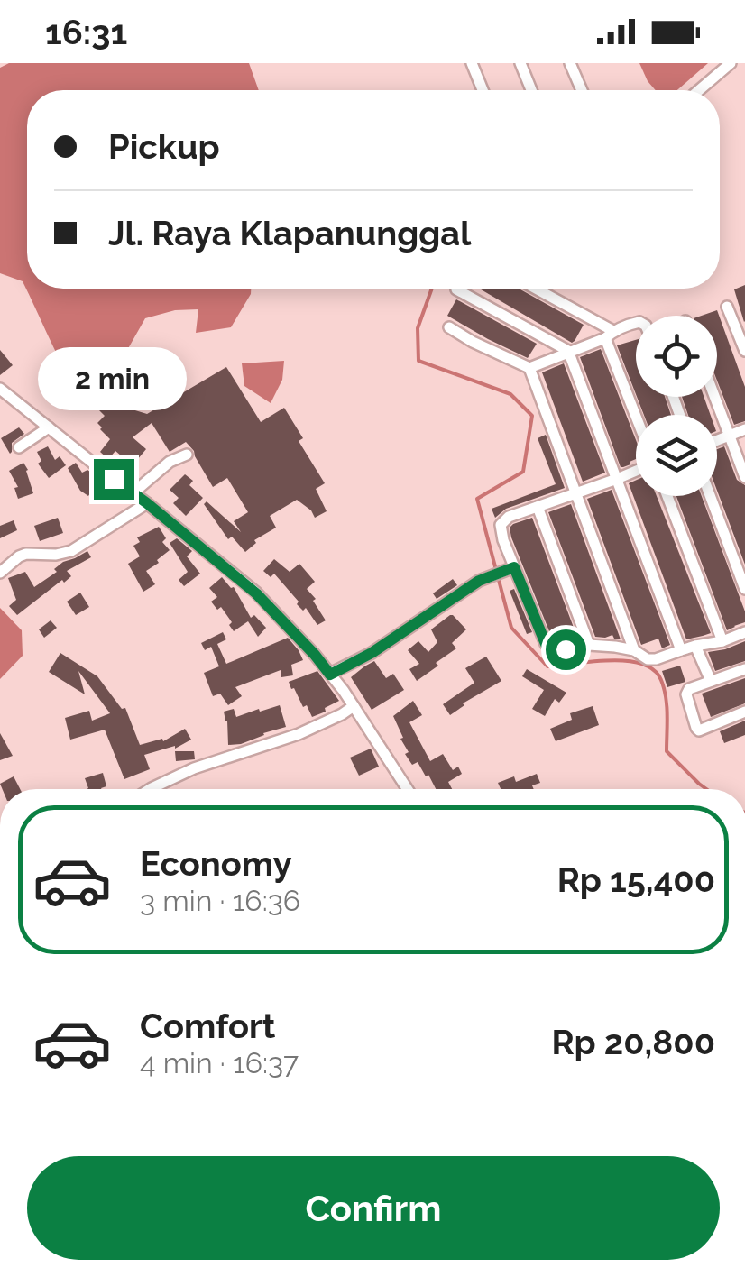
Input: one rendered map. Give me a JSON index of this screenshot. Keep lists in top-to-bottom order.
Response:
{
  "page": {
    "status": "16:31",
    "banner": ["Pickup", "Jl. Raya Klapanunggal"],
    "bubble": "2 min",
    "list": [
      {
        "name": "Economy",
        "note": "3 min · 16:36",
        "value": "Rp 15,400"
      },
      {
        "name": "Comfort",
        "note": "4 min · 16:37",
        "value": "Rp 20,800"
      }
    ],
    "buttons": "Confirm"
  }
}
